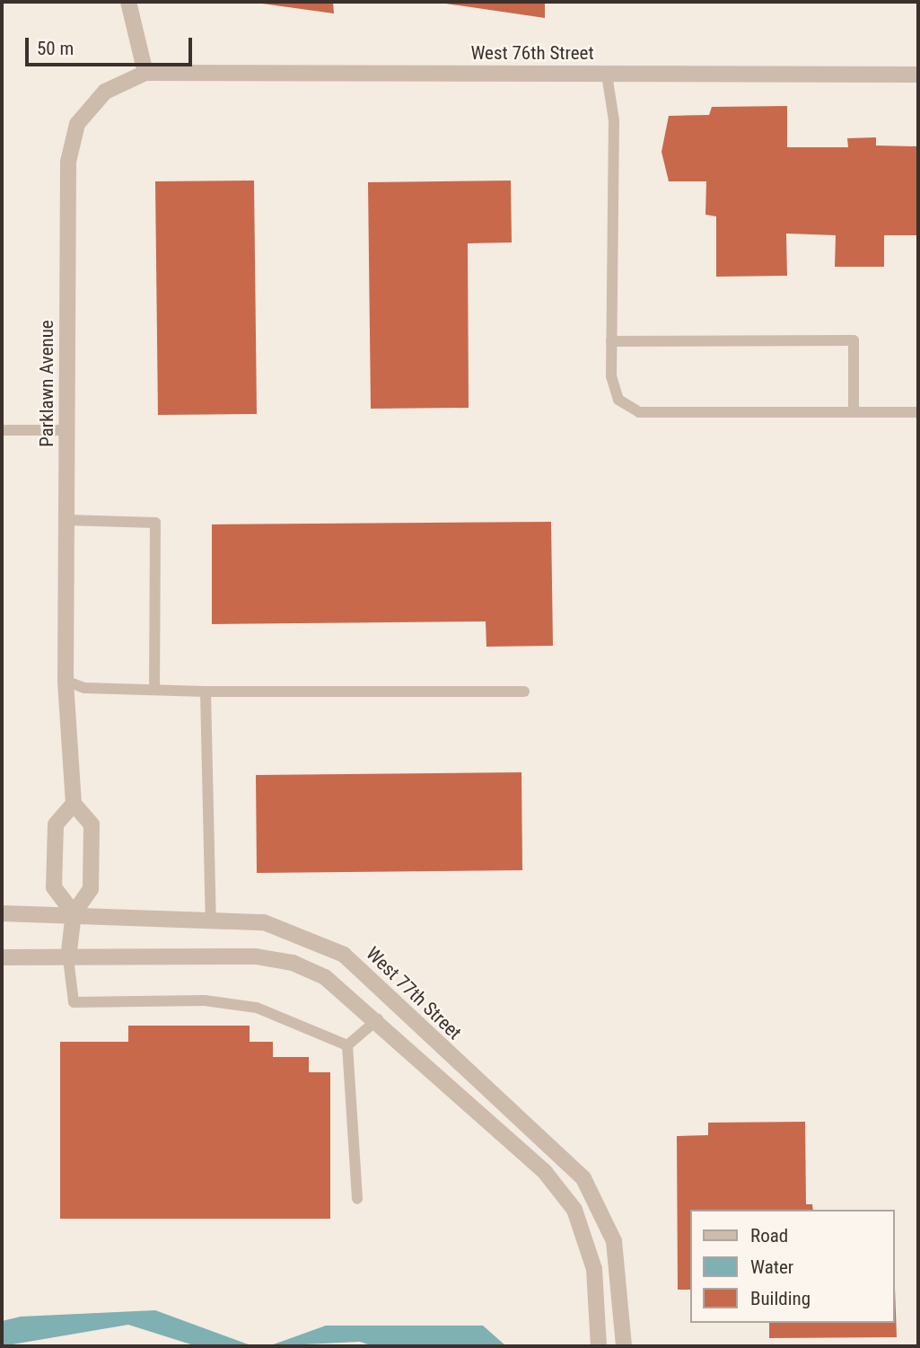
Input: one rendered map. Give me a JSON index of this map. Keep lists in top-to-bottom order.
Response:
{
  "streets": {
    "street": ["West 76th Street", "Parklawn Avenue", "West 77th Street"]
  },
  "crossings": [
    ["West 76th Street", "Parklawn Avenue"]
  ],
  "legend": ["Road", "Water", "Building"],
  "scale_bar": "50 m"
}
